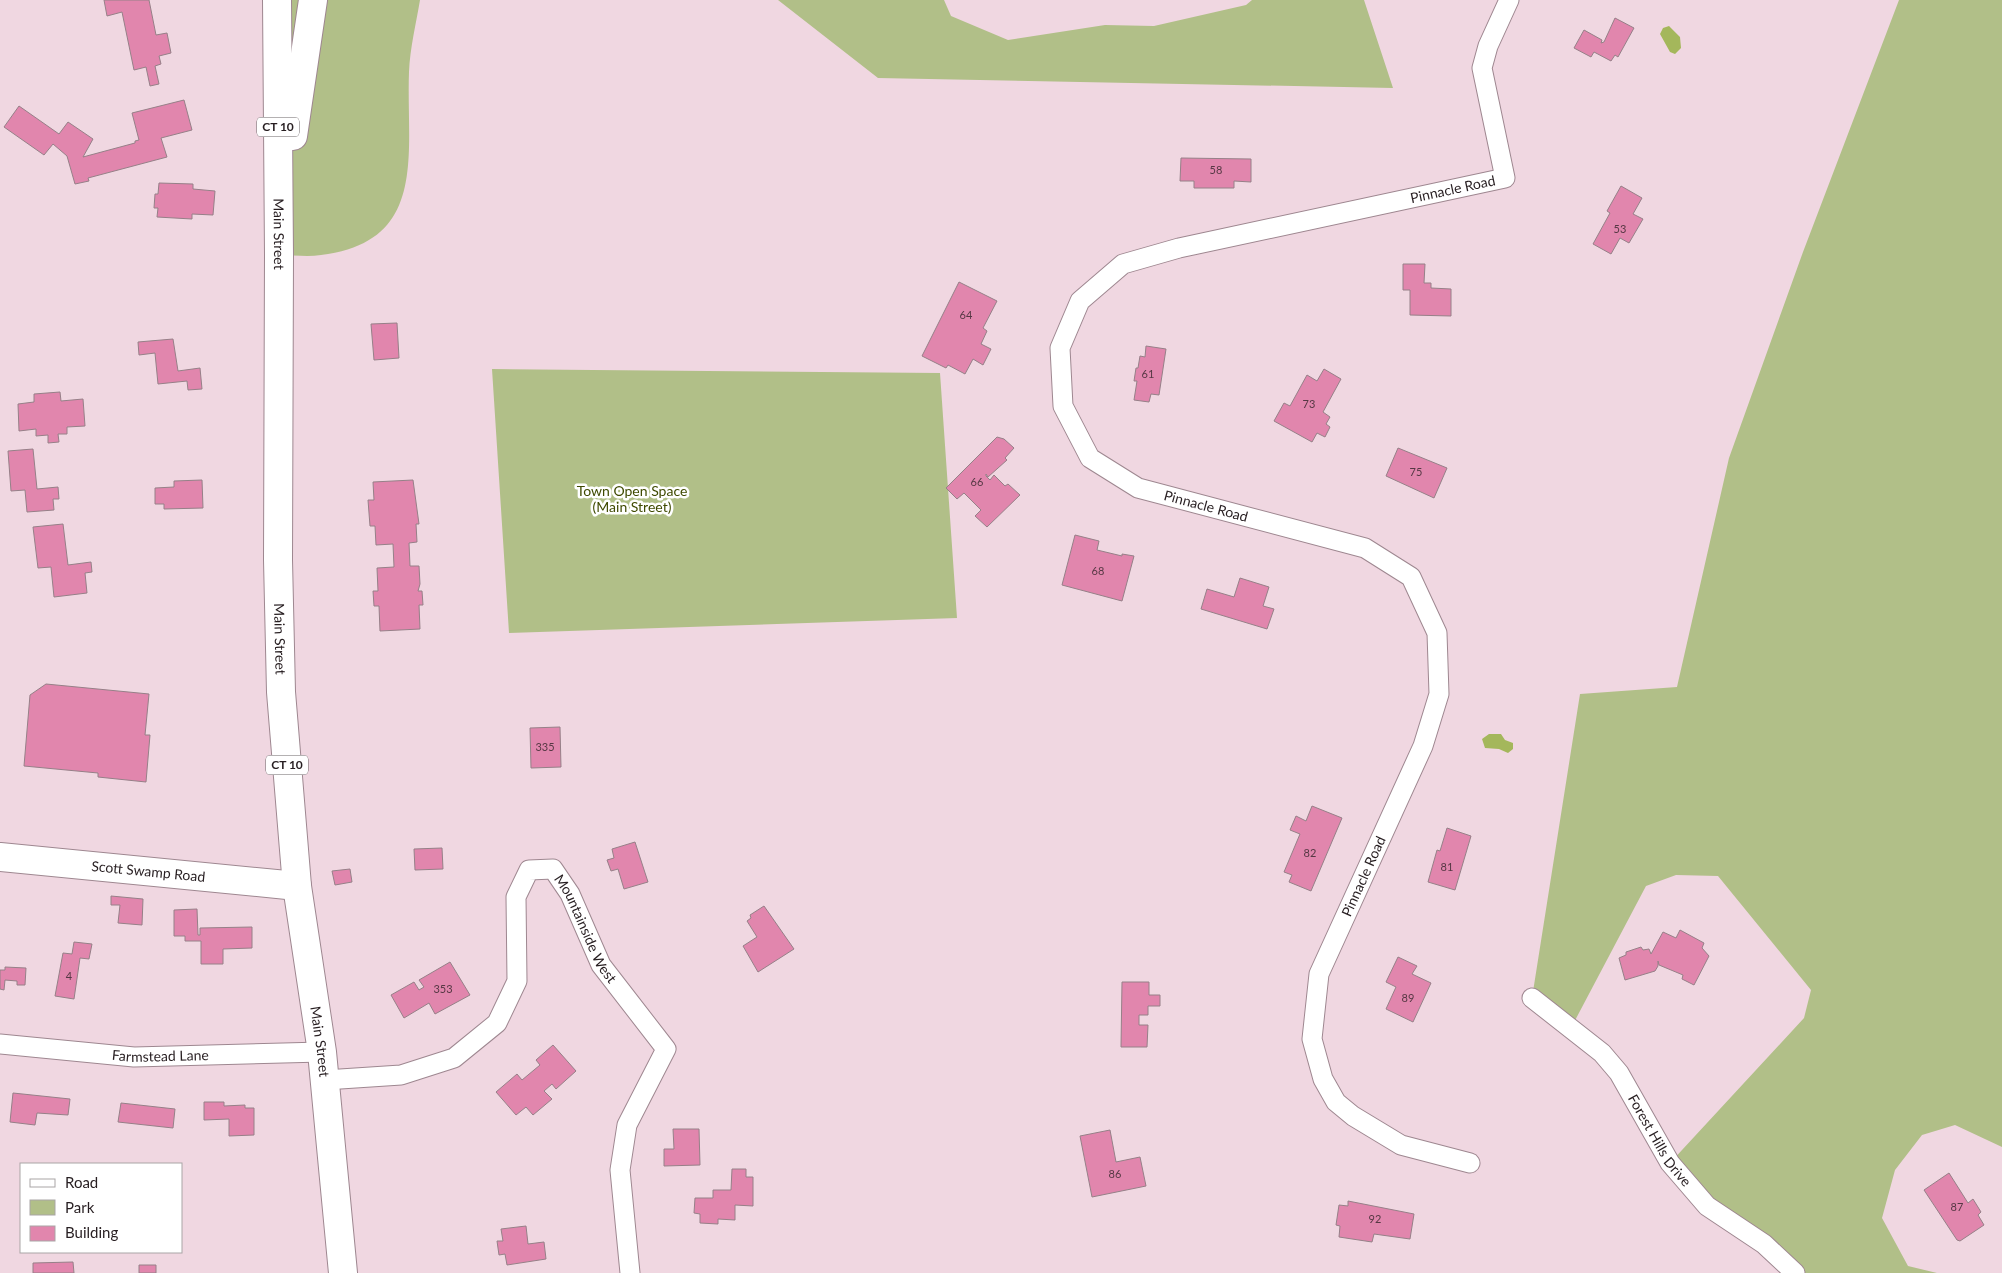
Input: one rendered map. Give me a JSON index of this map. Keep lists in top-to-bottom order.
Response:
{
  "streets": {
    "main road": ["CT 10", "Main Street", "Scott Swamp Road"],
    "street": [
      "Pinnacle Road",
      "Mountainside West",
      "Farmstead Lane",
      "Forest Hills Drive"
    ]
  },
  "crossings": [
    ["Main Street", "Scott Swamp Road"],
    ["Main Street", "Mountainside West"],
    ["Main Street", "Farmstead Lane"]
  ],
  "parks": ["Town Open Space (Main Street)"],
  "house_numbers": [
    "58",
    "53",
    "64",
    "61",
    "73",
    "75",
    "66",
    "68",
    "335",
    "82",
    "81",
    "4",
    "353",
    "89",
    "86",
    "87",
    "92"
  ],
  "legend": ["Road", "Park", "Building"]
}
